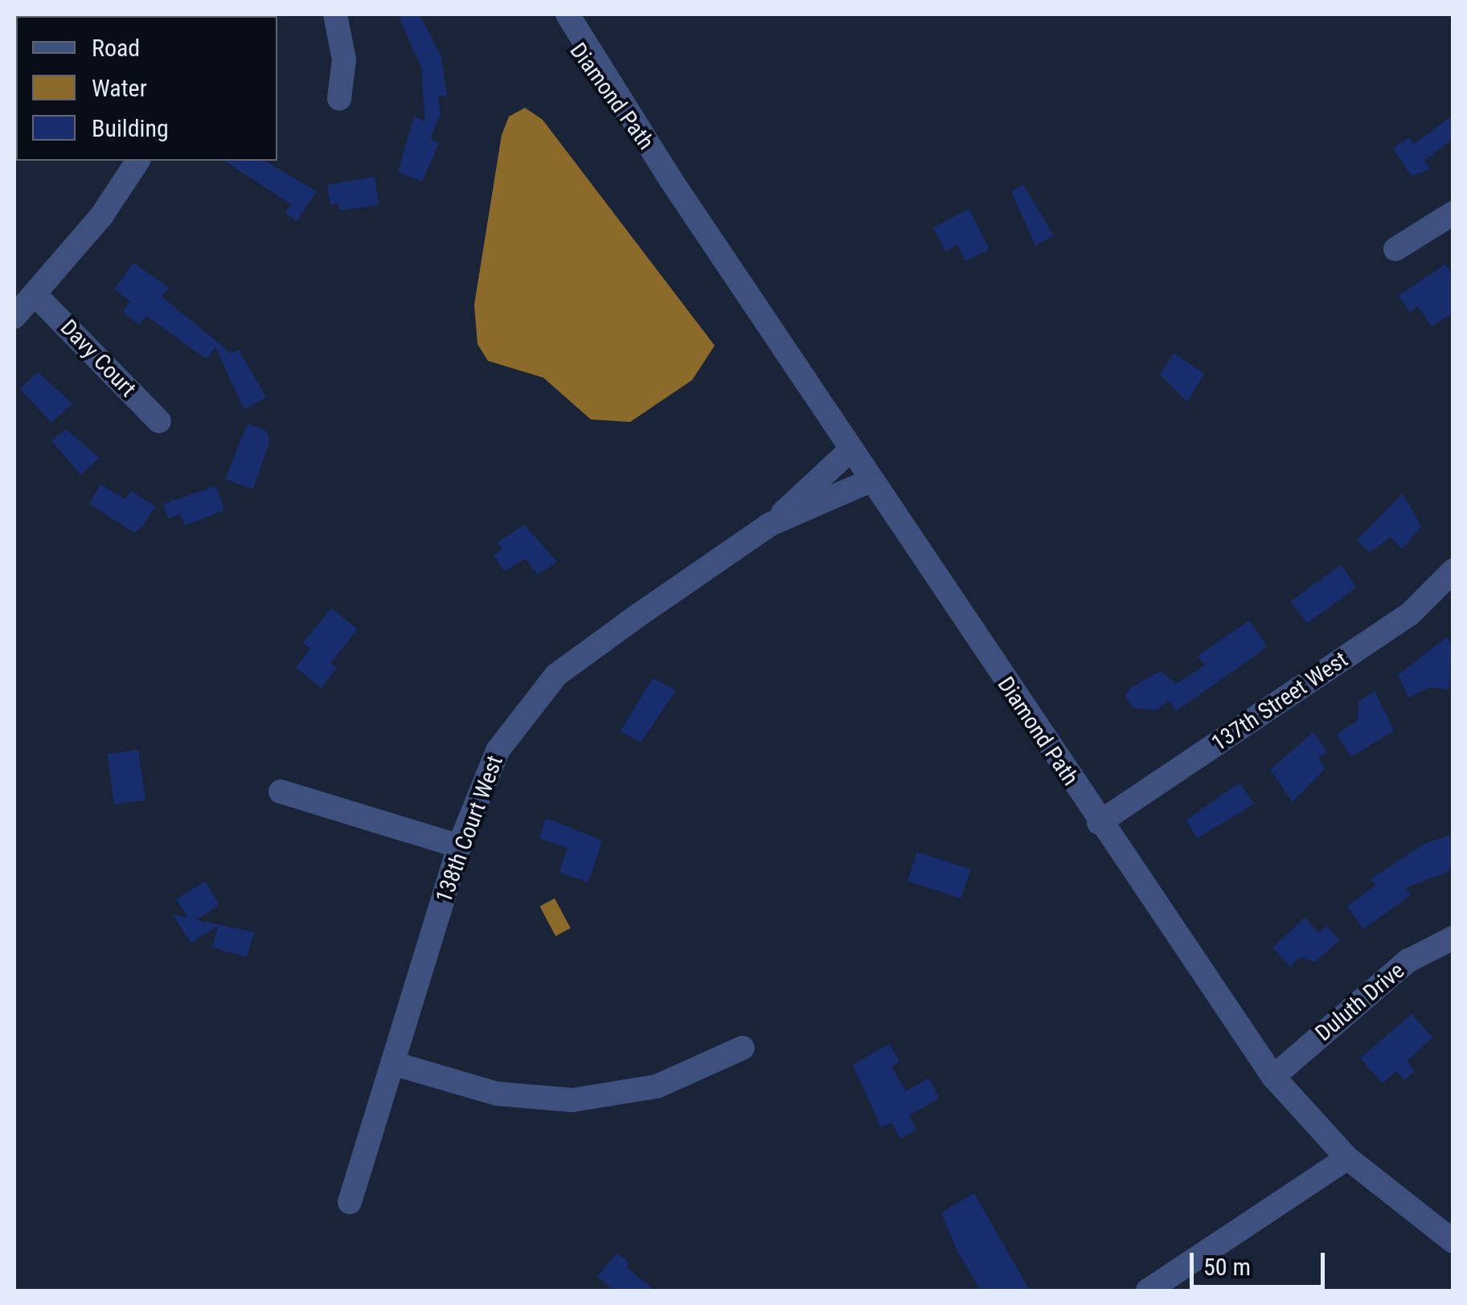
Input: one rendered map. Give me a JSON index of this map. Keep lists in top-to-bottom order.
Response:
{
  "streets": {
    "street": [
      "Diamond Path",
      "Davy Court",
      "137th Street West",
      "138th Court West",
      "Duluth Drive"
    ]
  },
  "crossings": [
    ["Diamond Path", "137th Street West"],
    ["Diamond Path", "138th Court West"],
    ["Diamond Path", "Duluth Drive"]
  ],
  "legend": ["Road", "Water", "Building"],
  "scale_bar": "50 m"
}
